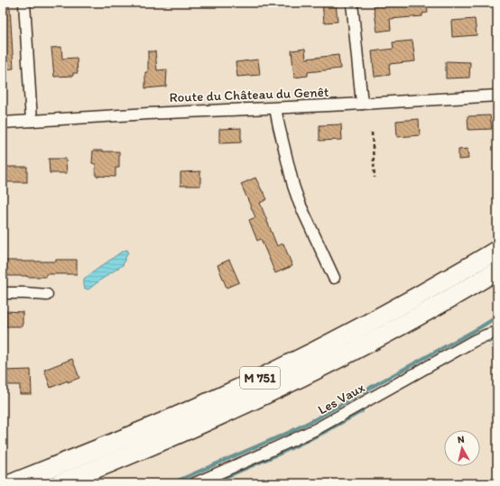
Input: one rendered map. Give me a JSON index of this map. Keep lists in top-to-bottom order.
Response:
{
  "streets": {
    "highway": ["M 751"],
    "street": ["Route du Château du Genêt", "Les Vaux"]
  },
  "north": "top"
}
